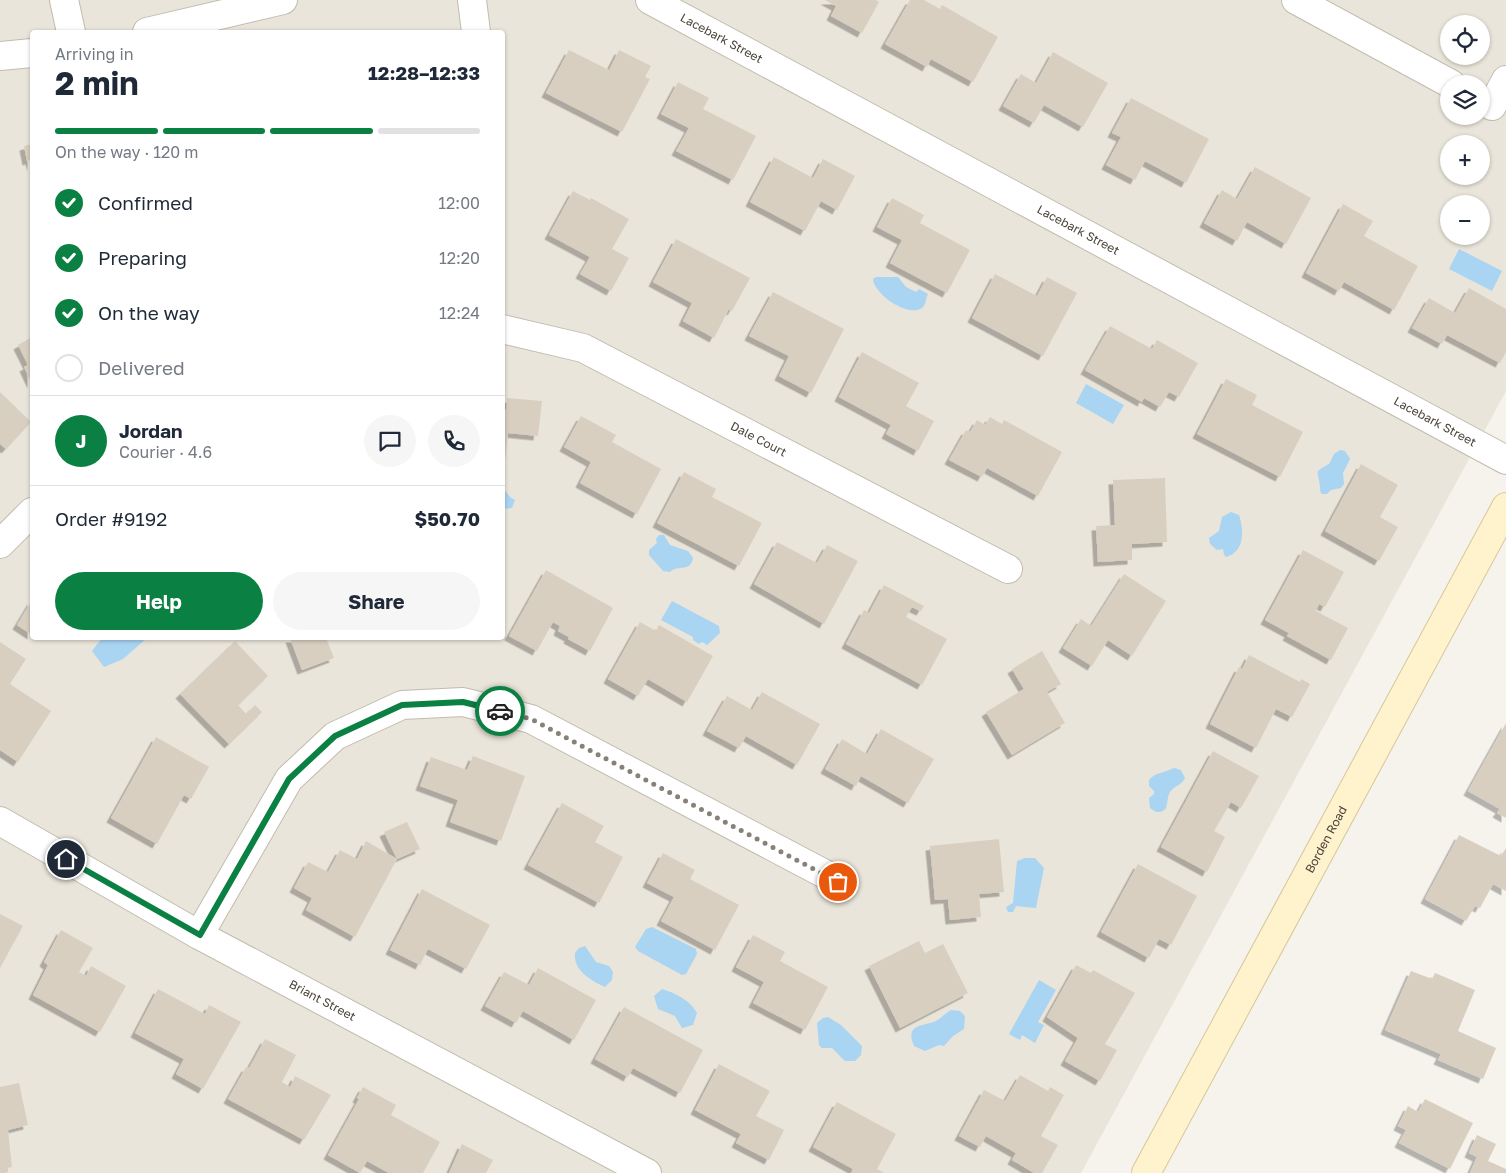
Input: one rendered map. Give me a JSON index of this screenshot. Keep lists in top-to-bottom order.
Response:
{
  "streets": {
    "main road": ["Borden Road"],
    "street": ["Lacebark Street", "Dale Court", "Briant Street"]
  },
  "page": {
    "map_buttons": ["+", "−"],
    "heading": ["2 min", "Arriving in", "12:28–12:33"],
    "panel": [
      "Jordan",
      "Courier · 4.6",
      "Order #9192",
      "$50.70"
    ],
    "bar": "On the way · 120 m",
    "list": [
      ["Confirmed", "12:00"],
      ["Preparing", "12:20"],
      ["On the way", "12:24"],
      "Delivered"
    ],
    "round": "J",
    "buttons": ["Help", "Share"]
  }
}
